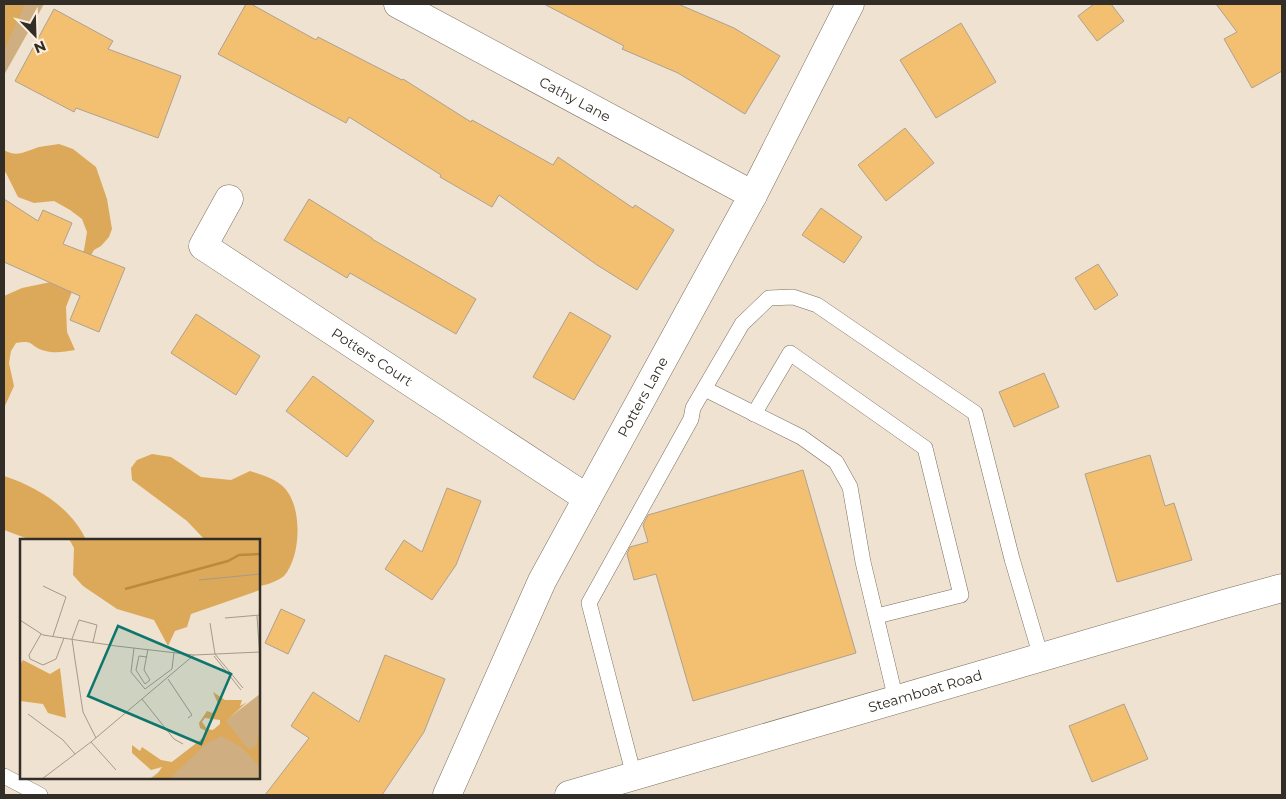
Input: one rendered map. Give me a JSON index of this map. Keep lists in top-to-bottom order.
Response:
{
  "streets": {
    "street": [
      "Cathy Lane",
      "Potters Court",
      "Potters Lane",
      "Steamboat Road"
    ]
  },
  "crossings": [
    ["Cathy Lane", "Potters Lane"],
    ["Potters Court", "Potters Lane"]
  ],
  "north": "bottom right"
}
